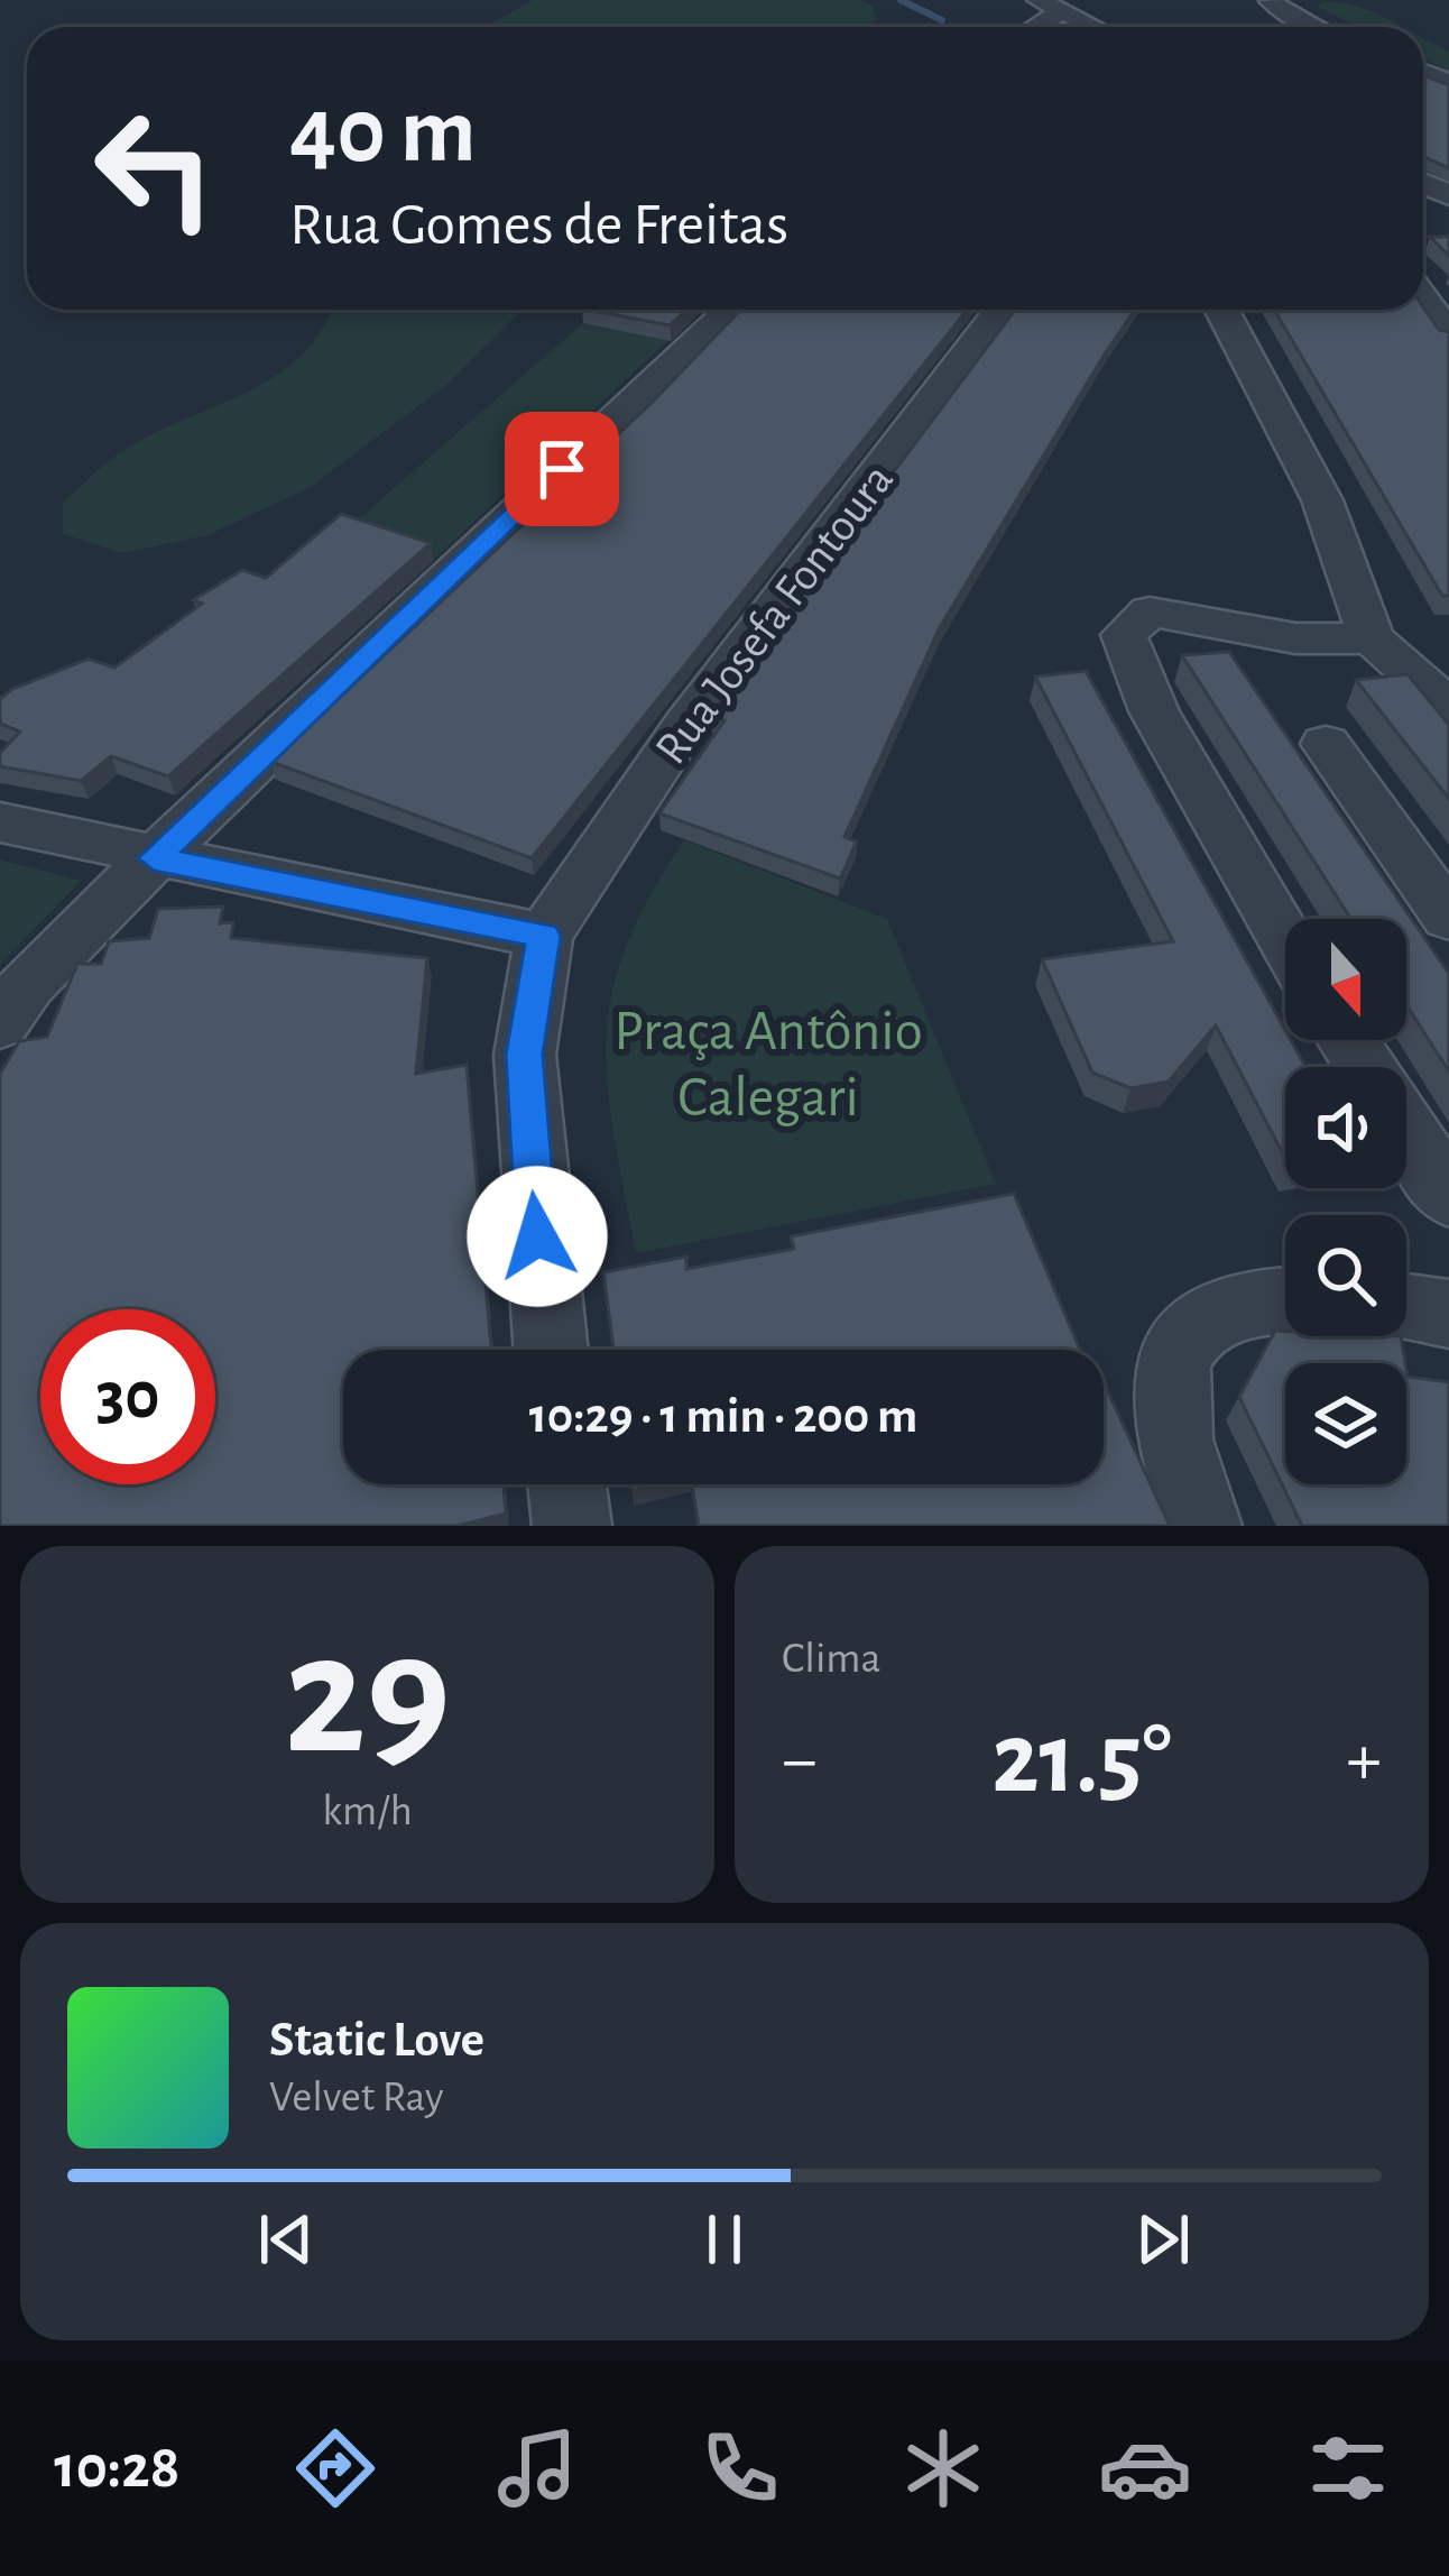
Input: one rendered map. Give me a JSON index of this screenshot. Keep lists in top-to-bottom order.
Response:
{
  "streets": {
    "street": ["Rua Josefa Fontoura"]
  },
  "parks": ["Praça Antônio Calegari"],
  "north": "bottom",
  "page": {
    "turn": ["40 m", "Rua Gomes de Freitas"],
    "limit": "30",
    "trip": "10:29 · 1 min · 200 m",
    "tile": [
      ["29", "km/h"],
      "Clima"
    ],
    "heat": ["−", "21.5°", "+"],
    "song": ["Static Love", "Velvet Ray"],
    "tabs": "10:28"
  }
}
